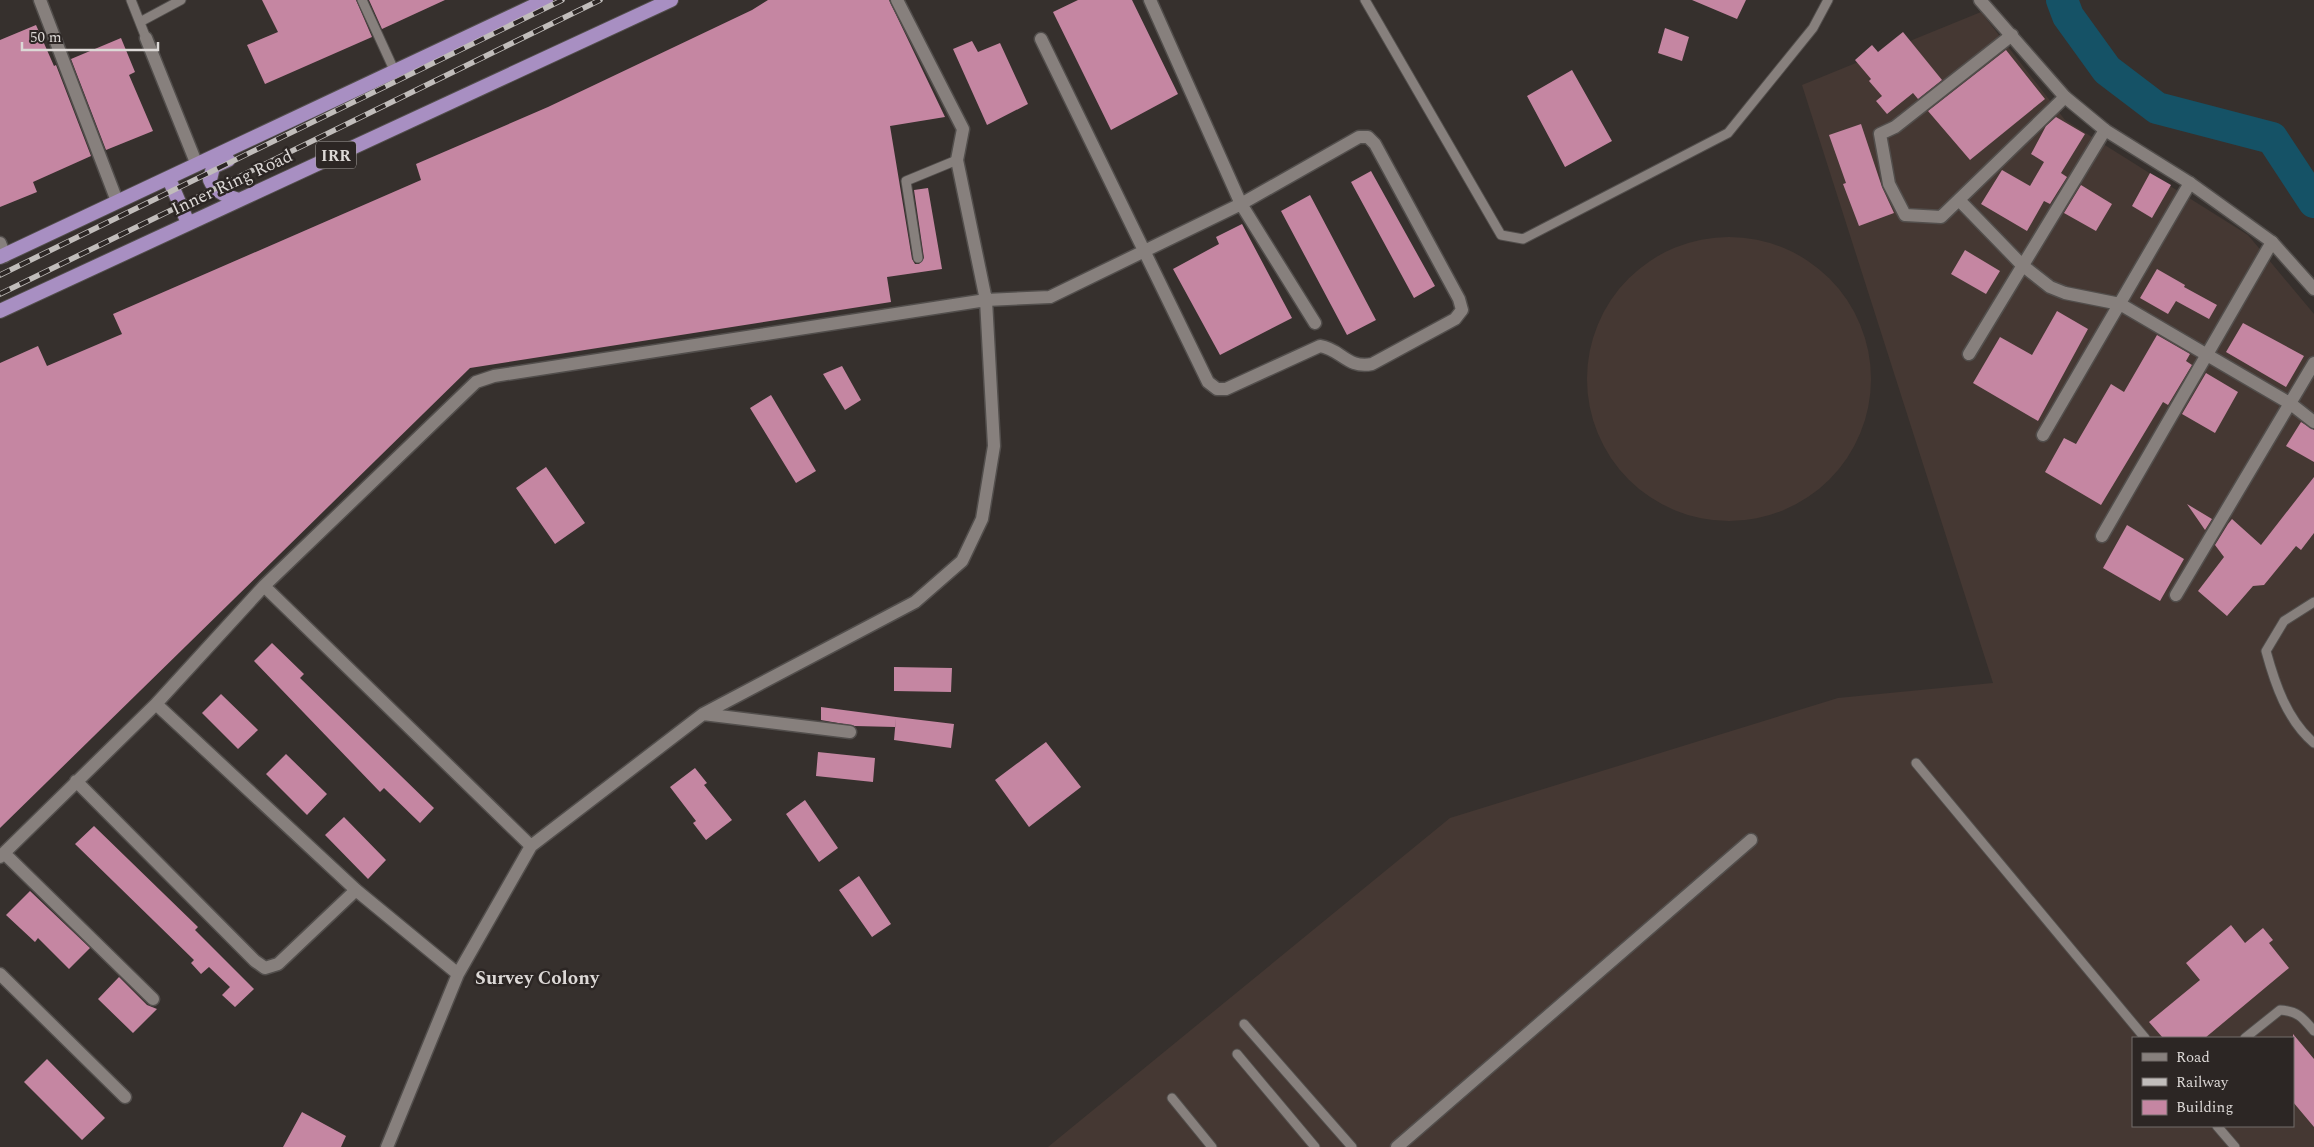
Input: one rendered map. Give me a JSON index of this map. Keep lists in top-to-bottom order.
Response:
{
  "streets": {
    "highway": ["IRR", "Inner Ring Road"]
  },
  "districts": ["Survey Colony"],
  "legend": ["Road", "Railway", "Building"],
  "scale_bar": "50 m"
}
